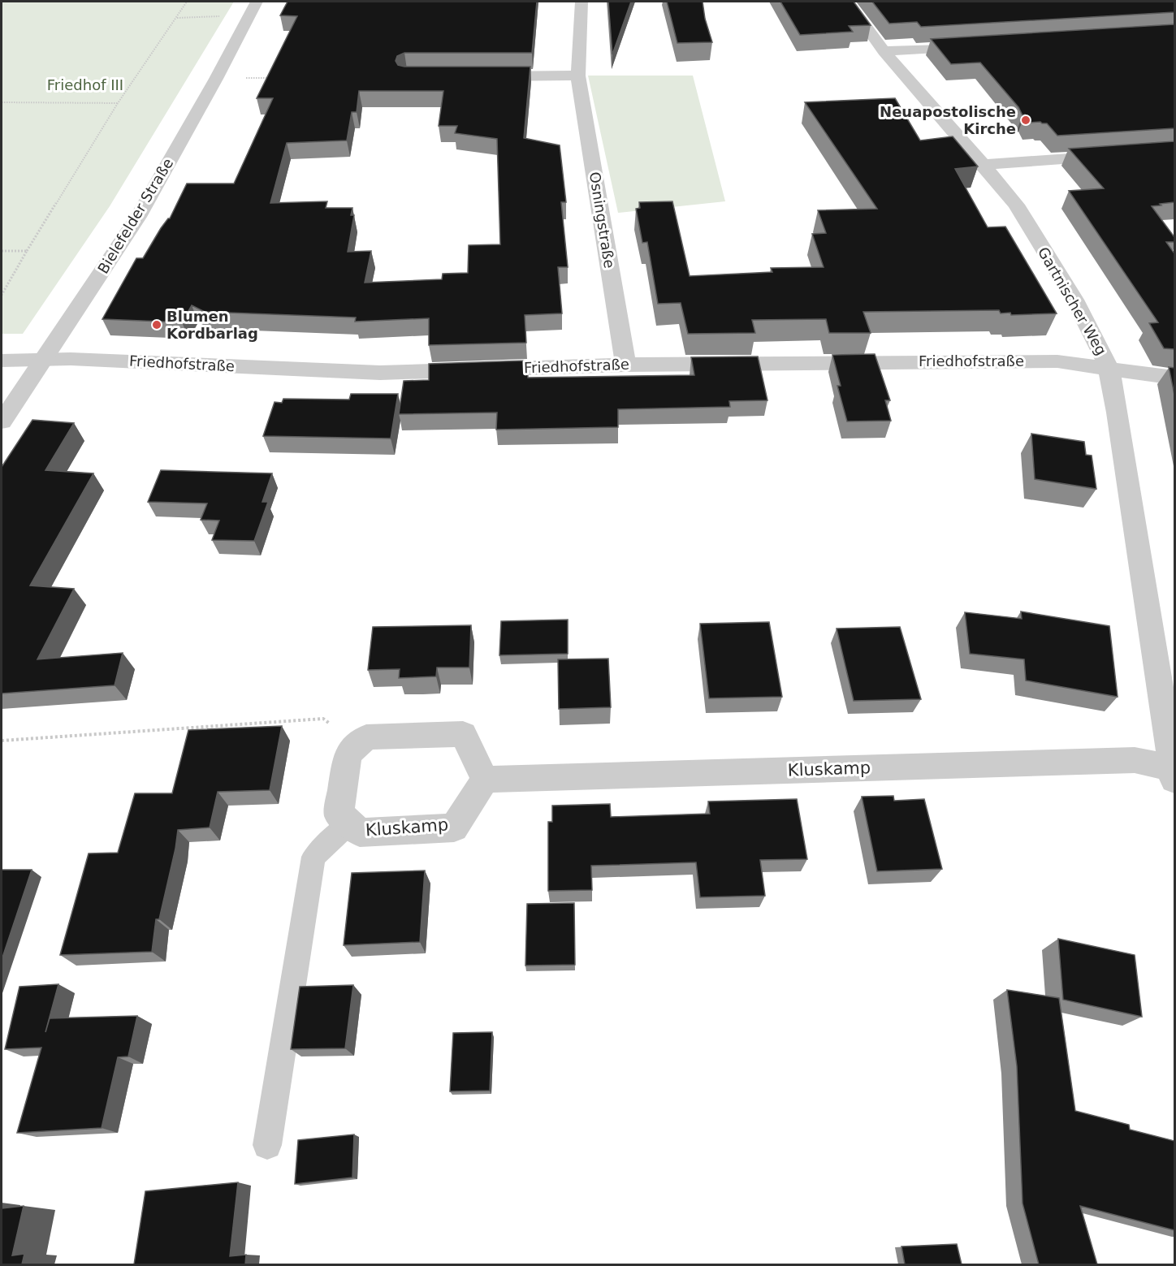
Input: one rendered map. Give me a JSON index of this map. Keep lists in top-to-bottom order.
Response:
{
  "streets": {
    "street": [
      "Bielefelder Straße",
      "Osningstraße",
      "Gartnischer Weg",
      "Friedhofstraße",
      "Kluskamp"
    ]
  },
  "crossings": [
    ["Bielefelder Straße", "Friedhofstraße"],
    ["Osningstraße", "Friedhofstraße"],
    ["Gartnischer Weg", "Friedhofstraße"],
    ["Gartnischer Weg", "Kluskamp"]
  ],
  "parks": ["Friedhof III"],
  "places": ["Neuapostolische Kirche", "Blumen Kordbarlag"]
}
